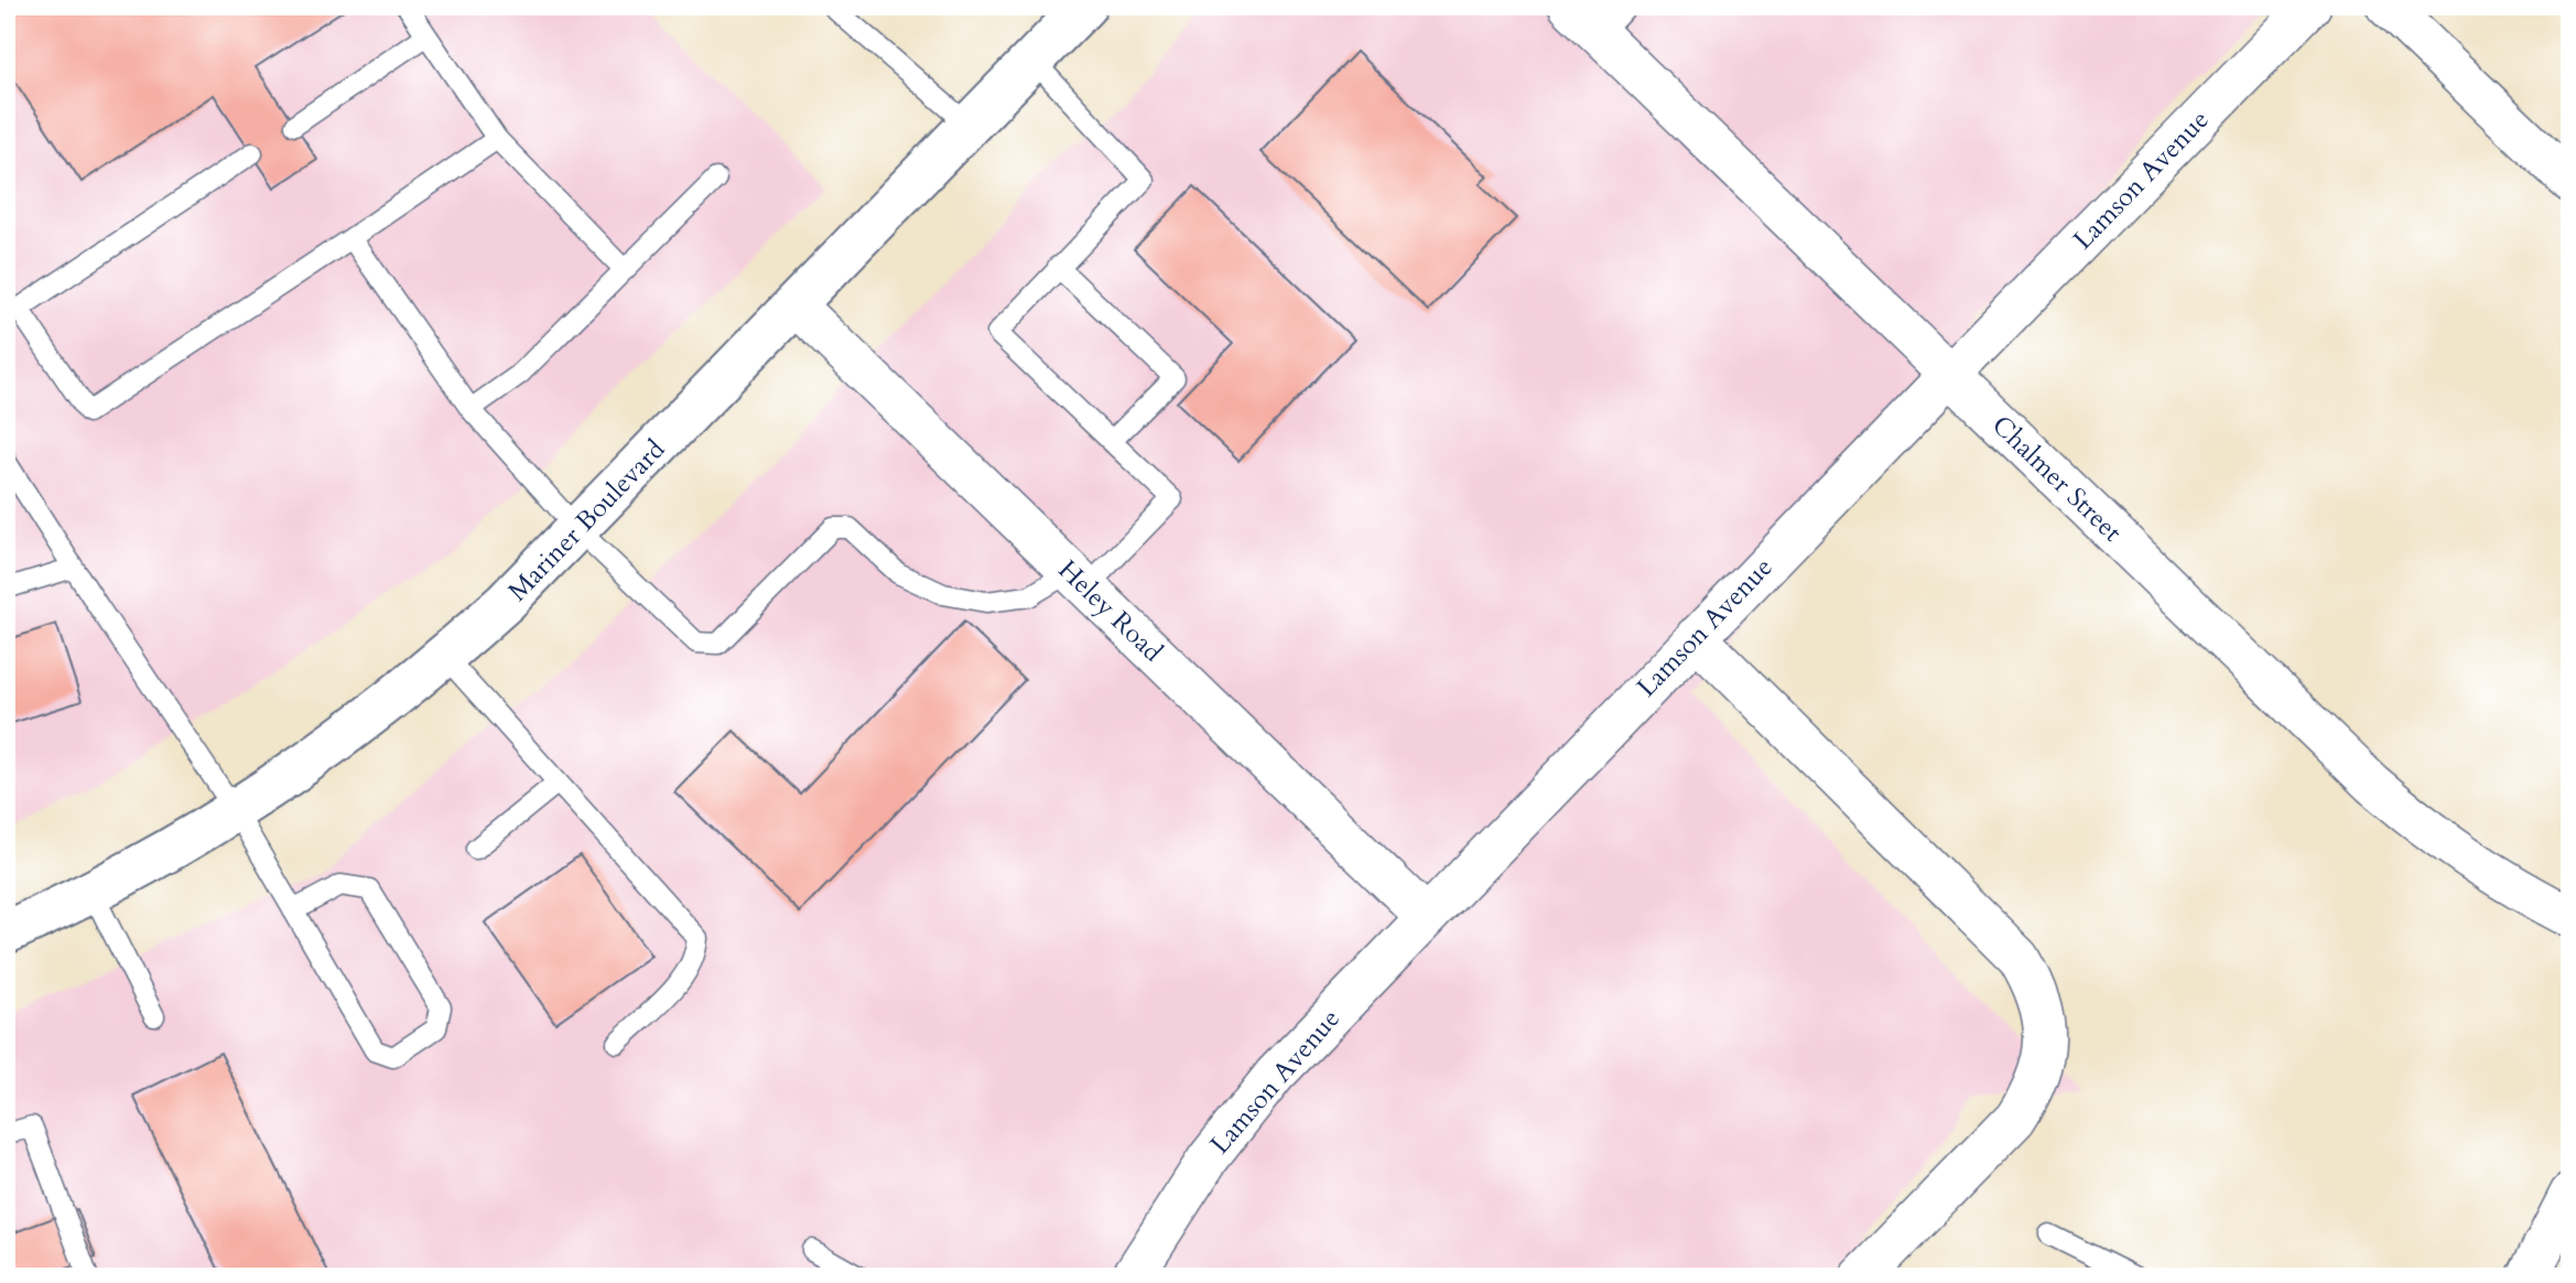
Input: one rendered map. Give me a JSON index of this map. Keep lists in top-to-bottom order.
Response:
{
  "streets": {
    "main road": ["Mariner Boulevard"],
    "street": ["Lamson Avenue", "Chalmer Street", "Heley Road"]
  },
  "crossings": [
    ["Lamson Avenue", "Chalmer Street"],
    ["Lamson Avenue", "Heley Road"],
    ["Mariner Boulevard", "Heley Road"]
  ]
}
